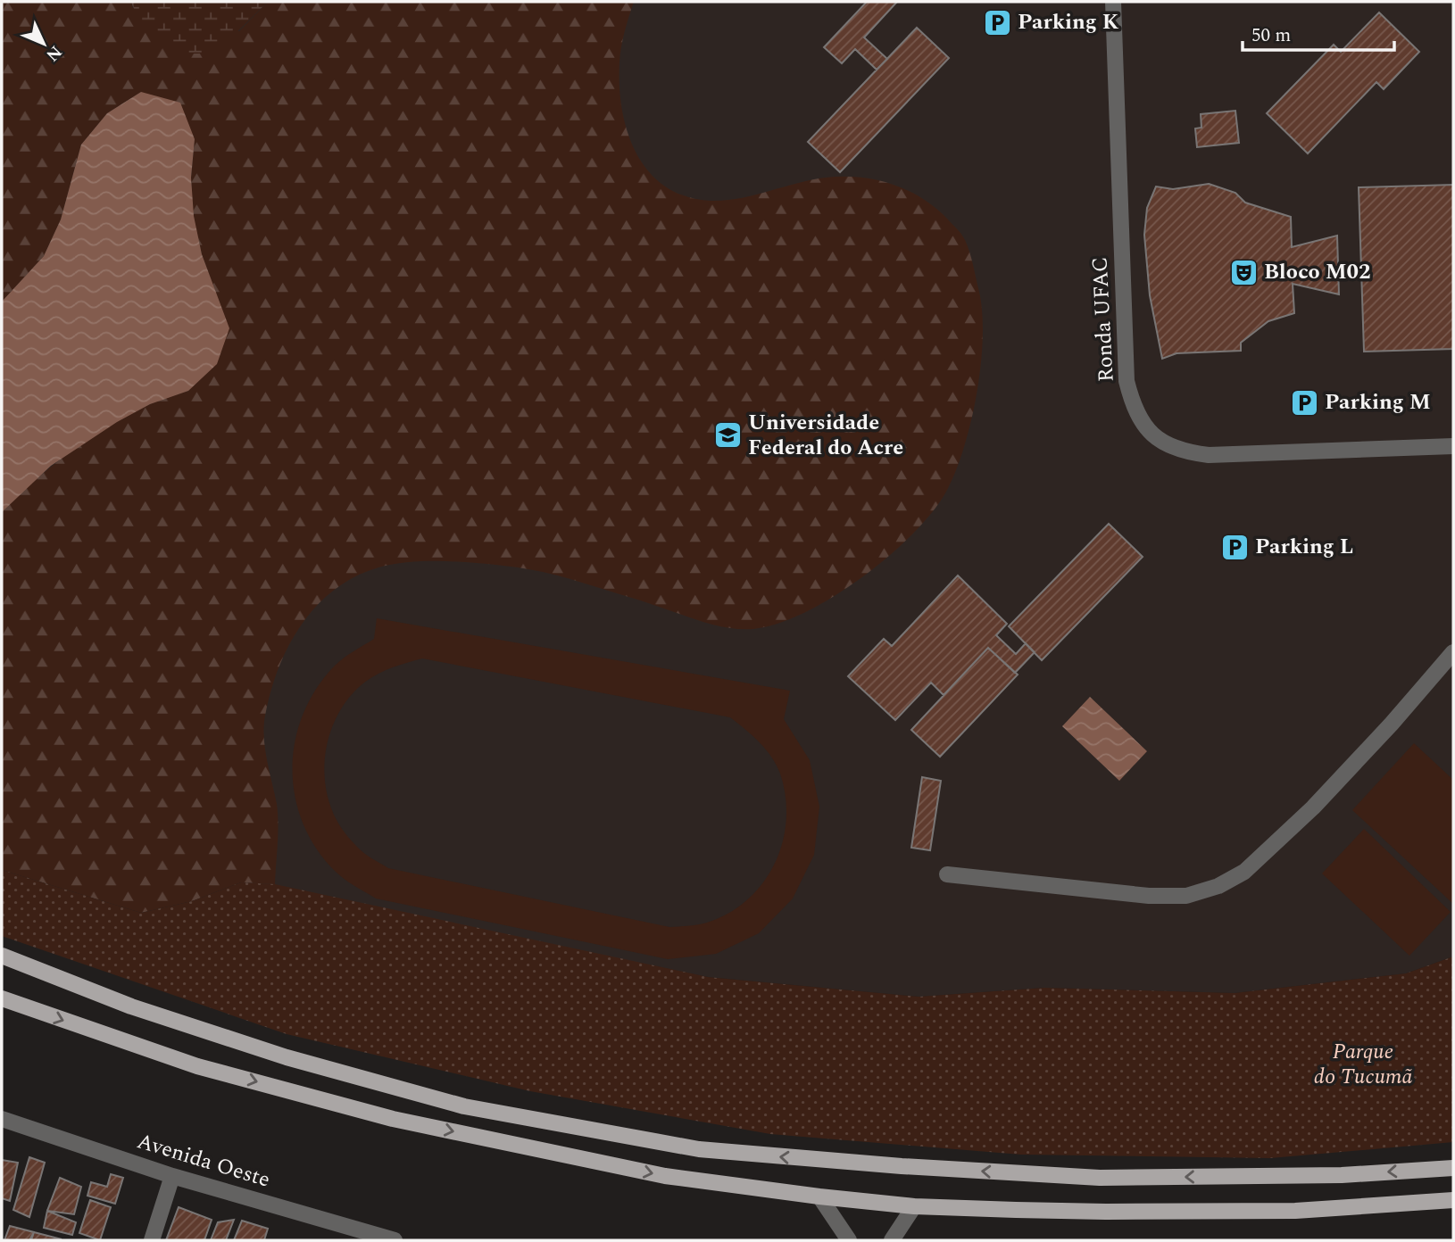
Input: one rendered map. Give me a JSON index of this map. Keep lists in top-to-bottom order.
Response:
{
  "streets": {
    "street": ["Ronda UFAC", "Avenida Oeste"]
  },
  "parks": ["Parque do Tucumã"],
  "places": {
    "parking": ["Parking K", "Parking M", "Parking L"],
    "theatre": ["Bloco M02"],
    "school or university": ["Universidade Federal do Acre"]
  },
  "scale_bar": "50 m",
  "north": "bottom right"
}
